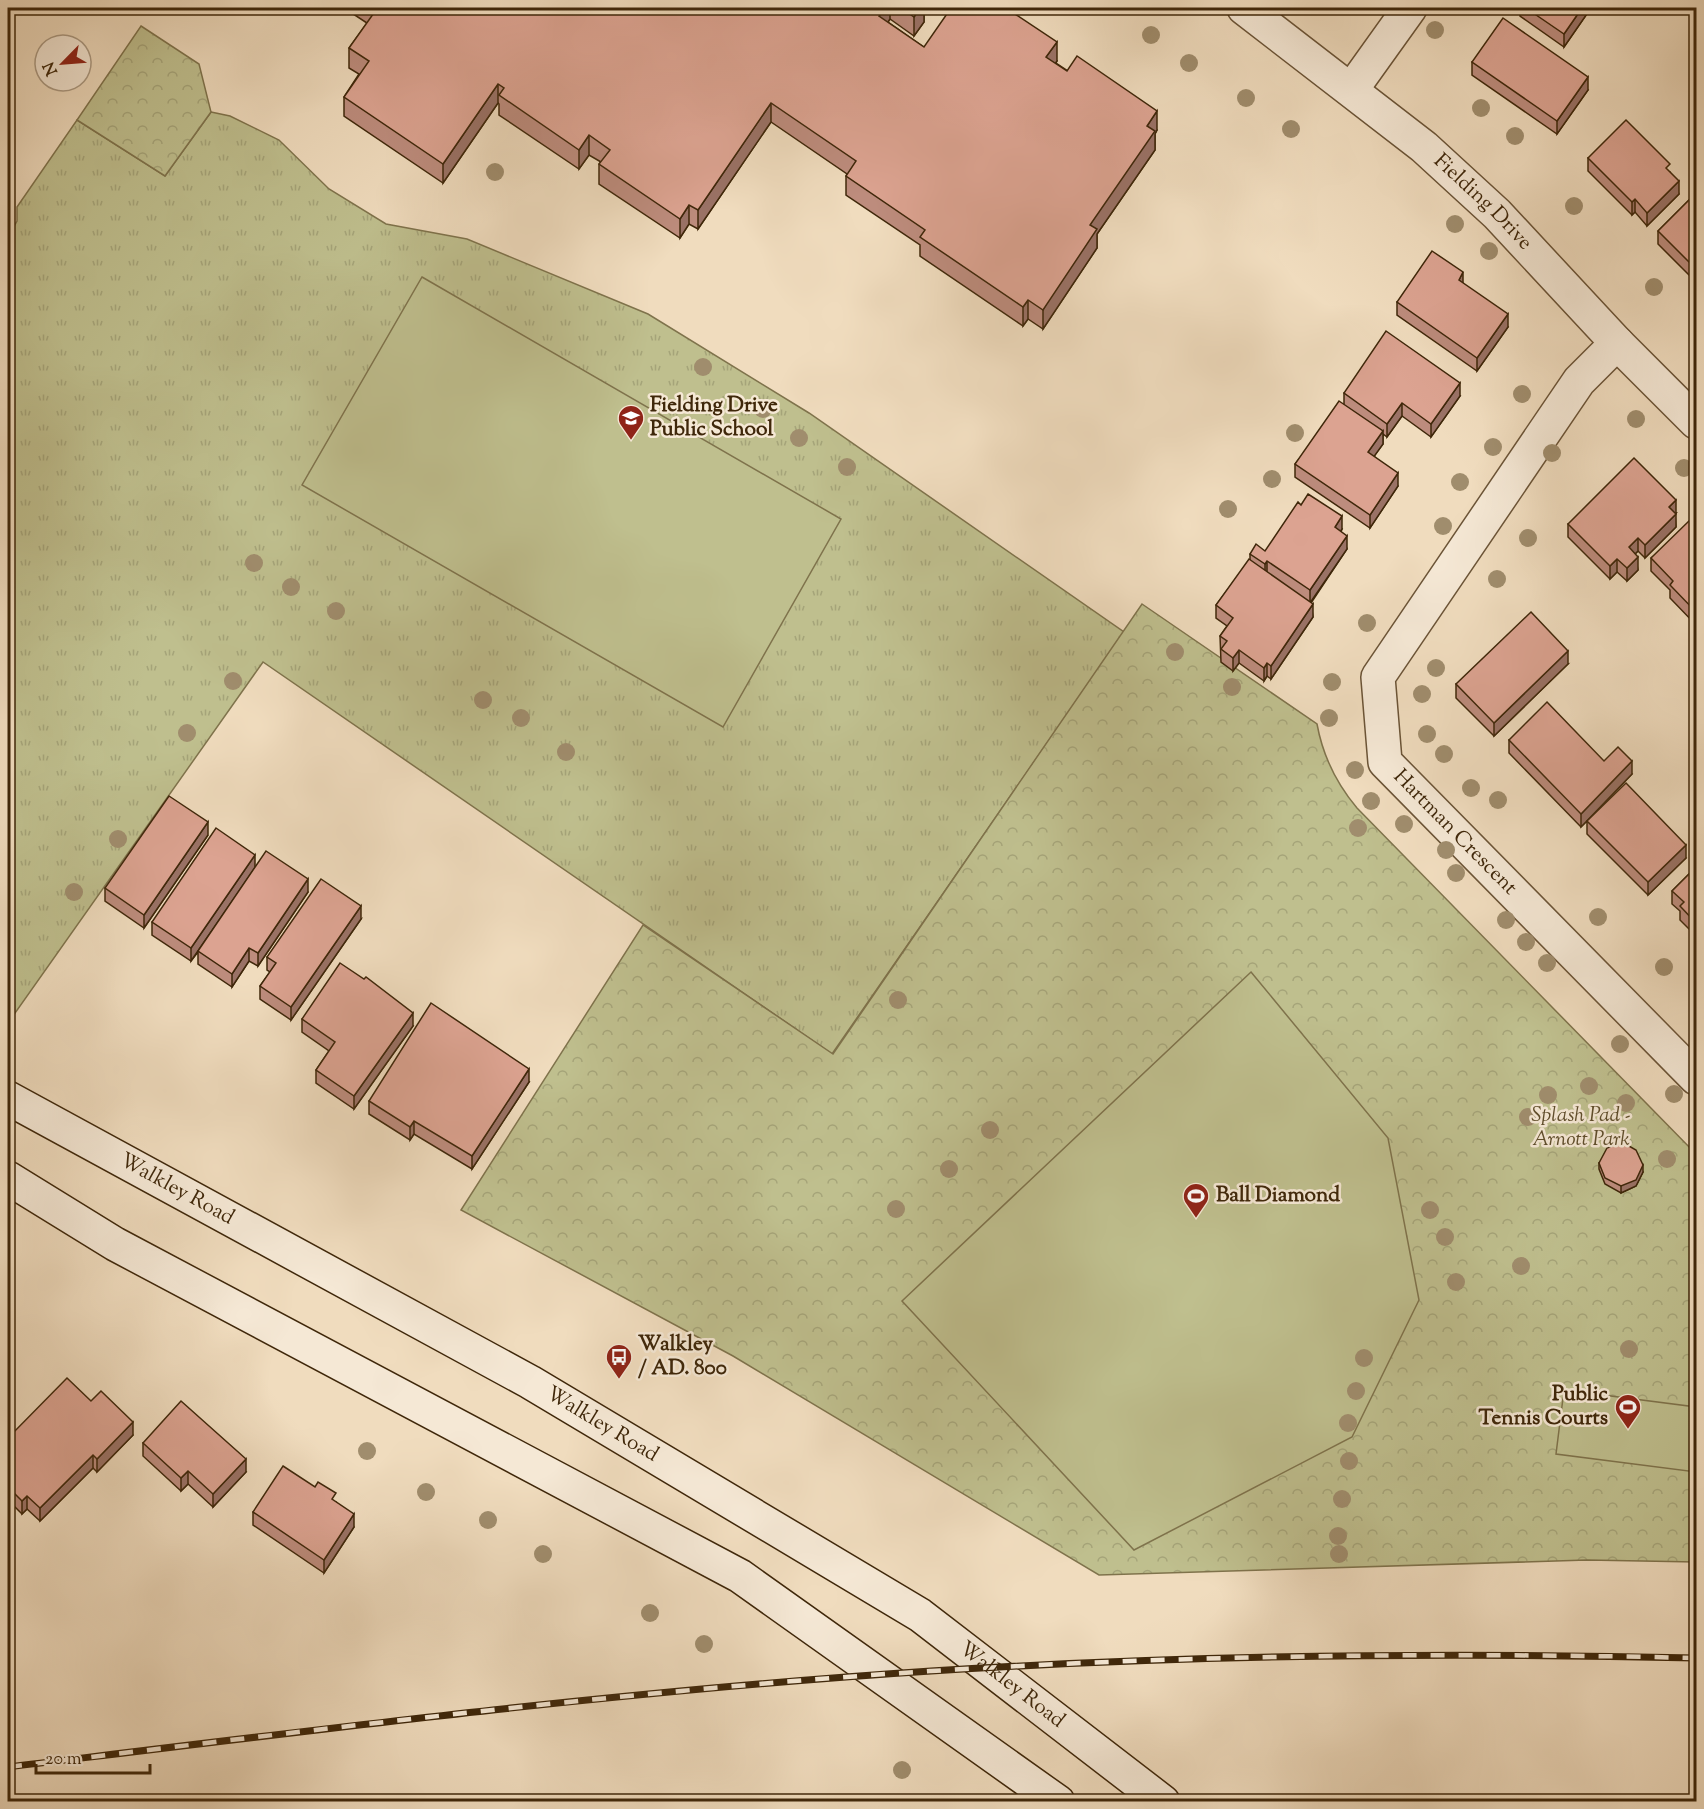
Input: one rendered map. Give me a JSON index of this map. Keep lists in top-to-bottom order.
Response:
{
  "streets": {
    "main road": ["Fielding Drive", "Hartman Crescent", "Walkley Road"]
  },
  "crossings": [
    ["Fielding Drive", "Hartman Crescent"]
  ],
  "parks": ["Splash Pad - Arnott Park"],
  "places": {
    "school or university": ["Fielding Drive Public School"],
    "sports": ["Ball Diamond", "Public Tennis Courts"],
    "bus stop": ["Walkley / AD. 800"]
  },
  "scale_bar": "20 m",
  "north": "bottom left"
}
